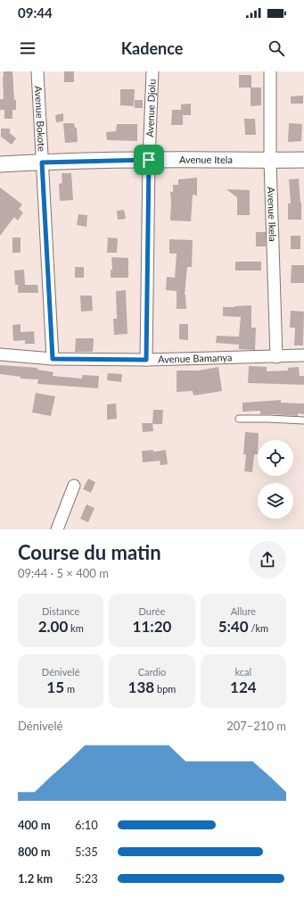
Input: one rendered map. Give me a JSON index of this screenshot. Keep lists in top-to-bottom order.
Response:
{
  "streets": {
    "street": [
      "Avenue Djolu",
      "Avenue Bokote",
      "Avenue Itela",
      "Avenue Ikela",
      "Avenue Bamanya"
    ]
  },
  "crossings": [
    ["Avenue Djolu", "Avenue Itela"],
    ["Avenue Djolu", "Avenue Bamanya"],
    ["Avenue Bokote", "Avenue Itela"],
    ["Avenue Bokote", "Avenue Bamanya"],
    ["Avenue Itela", "Avenue Ikela"],
    ["Avenue Ikela", "Avenue Bamanya"]
  ],
  "page": {
    "status": "09:44",
    "header": "Kadence",
    "heading": ["Course du matin", "09:44 · 5 × 400 m"],
    "stats": [
      ["Distance", "2.00 km"],
      ["Durée", "11:20"],
      ["Allure", "5:40 /km"],
      ["Dénivelé", "15 m"],
      ["Cardio", "138 bpm"],
      ["kcal", "124"]
    ],
    "chart": ["Dénivelé", "207–210 m"],
    "list": [
      {
        "name": "400 m",
        "note": "6:10"
      },
      {
        "name": "800 m",
        "note": "5:35"
      },
      {
        "name": "1.2 km",
        "note": "5:23"
      }
    ]
  }
}
